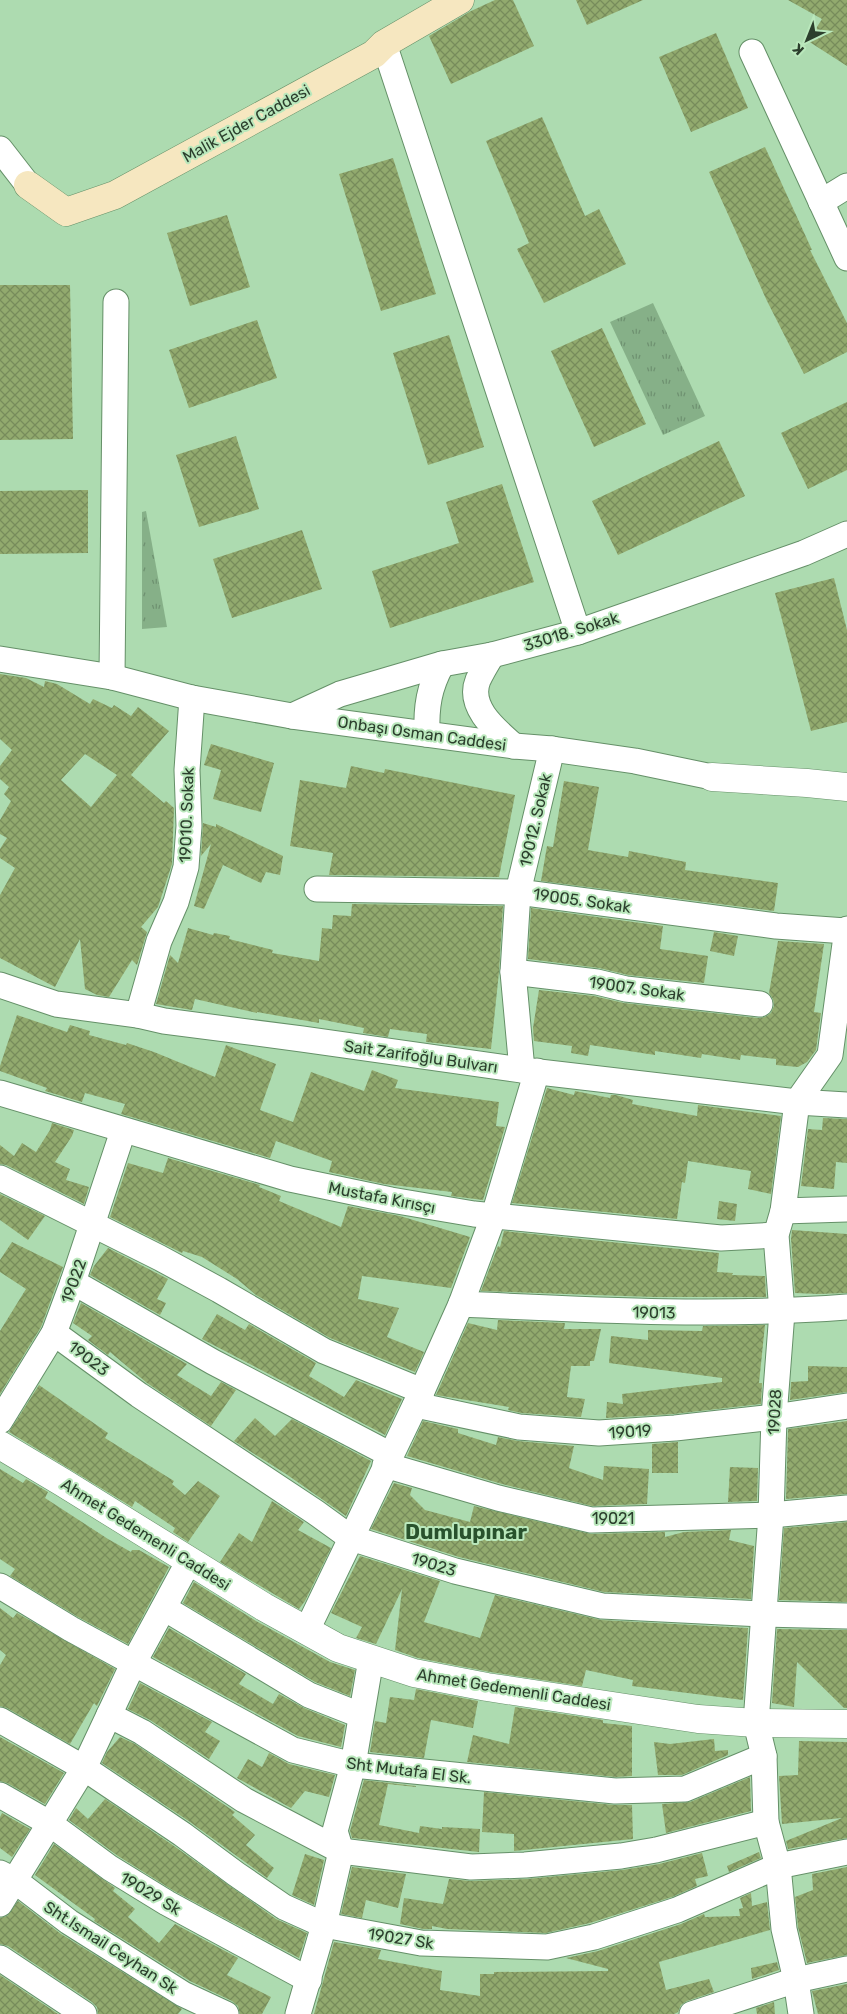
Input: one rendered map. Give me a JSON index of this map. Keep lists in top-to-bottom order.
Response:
{
  "streets": {
    "main road": ["Malik Ejder Caddesi"],
    "street": [
      "33018. Sokak",
      "Onbaşı Osman Caddesi",
      "19010. Sokak",
      "19012. Sokak",
      "19005. Sokak",
      "19007. Sokak",
      "Sait Zarifoğlu Bulvarı",
      "Mustafa Kırısçı",
      "19022",
      "19013",
      "19023",
      "19028",
      "19019",
      "19021",
      "Ahmet Gedemenli Caddesi",
      "Sht Mutafa El Sk.",
      "19029 Sk",
      "19027 Sk",
      "Sht.Ismail Ceyhan Sk"
    ]
  },
  "crossings": [
    ["33018. Sokak", "Onbaşı Osman Caddesi"],
    ["Onbaşı Osman Caddesi", "19010. Sokak"],
    ["Onbaşı Osman Caddesi", "19012. Sokak"],
    ["19010. Sokak", "Sait Zarifoğlu Bulvarı"],
    ["19012. Sokak", "19005. Sokak"],
    ["19012. Sokak", "19007. Sokak"],
    ["19012. Sokak", "Sait Zarifoğlu Bulvarı"],
    ["Sait Zarifoğlu Bulvarı", "19028"],
    ["Mustafa Kırısçı", "19022"],
    ["Mustafa Kırısçı", "19028"],
    ["19022", "19023"],
    ["19022", "19019"],
    ["19022", "19021"],
    ["19013", "19028"],
    ["19023", "19028"],
    ["19028", "19019"],
    ["19028", "19021"],
    ["19028", "Ahmet Gedemenli Caddesi"],
    ["19028", "Sht Mutafa El Sk."],
    ["19028", "19027 Sk"]
  ],
  "districts": ["Dumlupınar"],
  "north": "bottom left"
}
